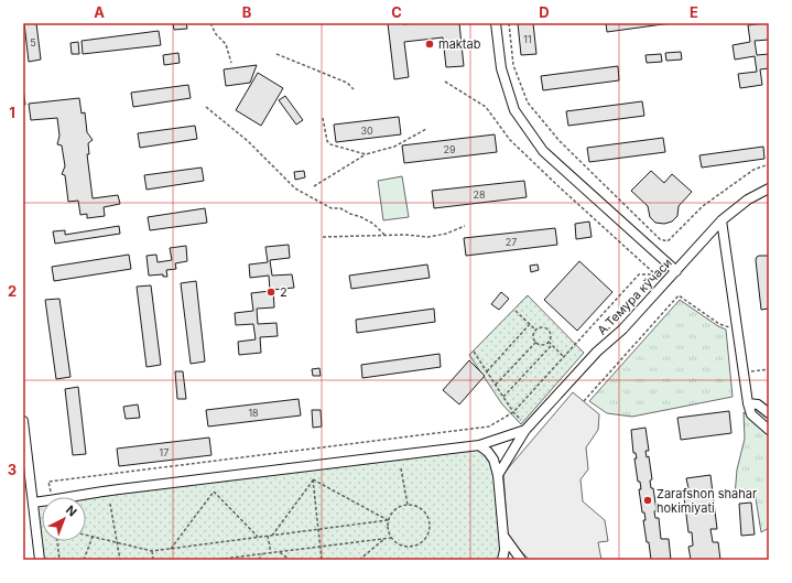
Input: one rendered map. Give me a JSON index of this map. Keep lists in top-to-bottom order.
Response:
{
  "streets": {
    "street": ["А.Темура кўчаси"]
  },
  "places": ["maktab", "2", "Zarafshon shahar hokimiyati"],
  "house_numbers": [
    "11",
    "5",
    "30",
    "29",
    "28",
    "27",
    "18",
    "17"
  ],
  "north": "top right",
  "grid": {
    "columns": [
      "A",
      "B",
      "C",
      "D",
      "E"
    ],
    "rows": ["1", "2", "3"]
  }
}
